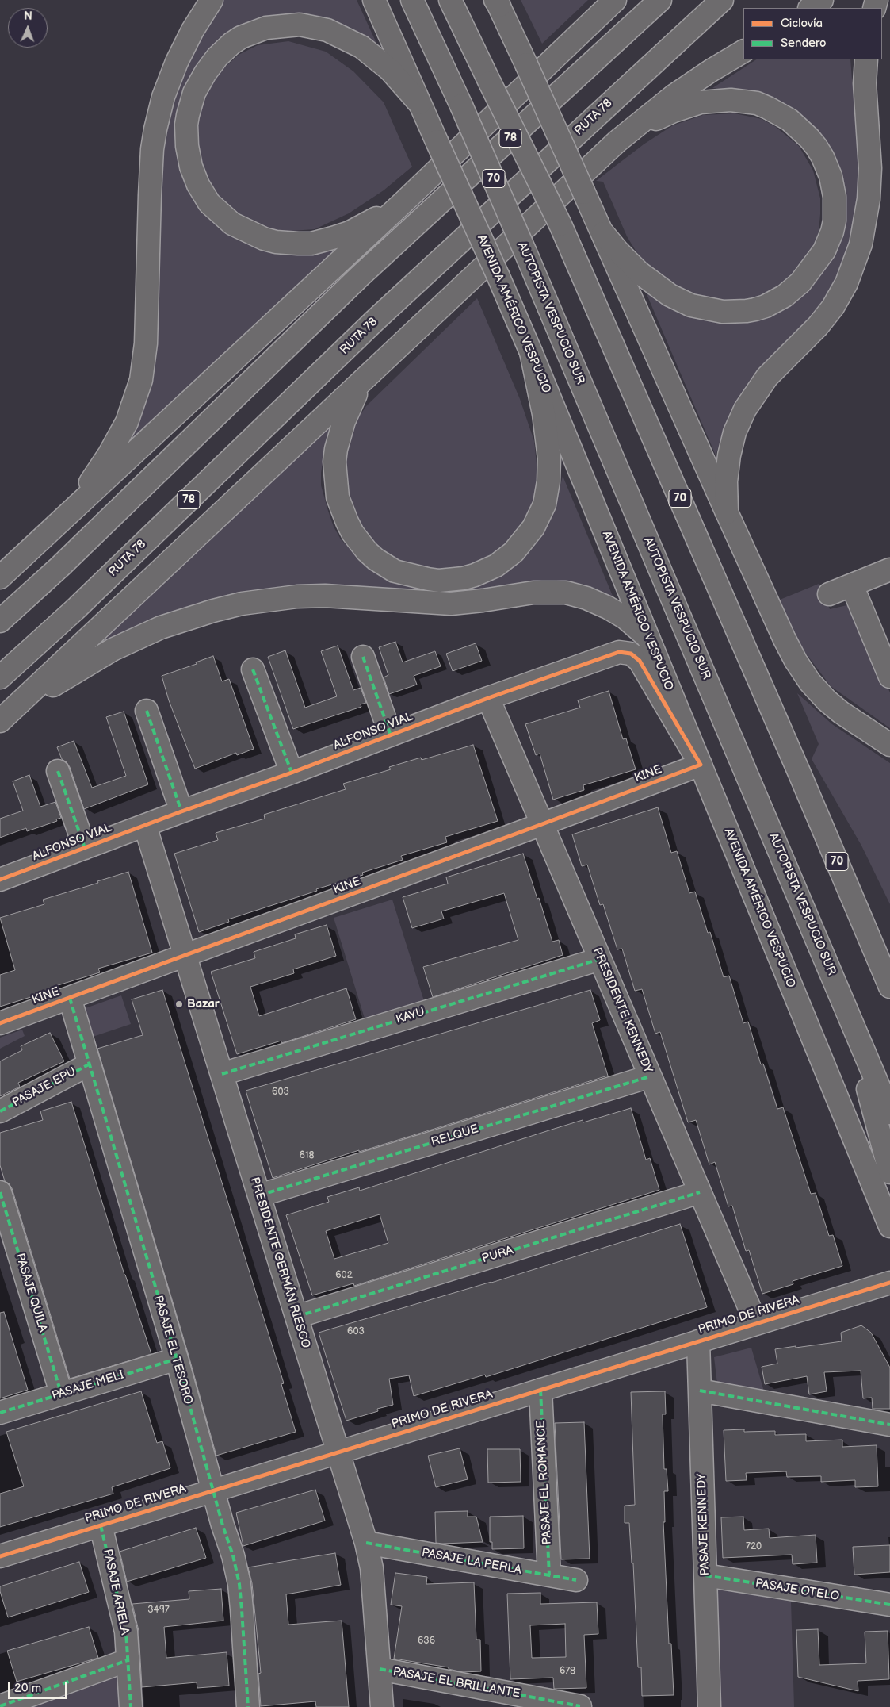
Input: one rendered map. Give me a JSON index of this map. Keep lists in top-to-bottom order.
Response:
{
  "streets": {
    "main road": [
      "RUTA 78",
      "78",
      "70",
      "AUTOPISTA VESPUCIO SUR",
      "AVENIDA AMÉRICO VESPUCIO",
      "ALFONSO VIAL",
      "KINE",
      "PRESIDENTE KENNEDY",
      "KAYU",
      "PASAJE EPU",
      "RELQUE",
      "PURA",
      "PRESIDENTE GERMÁN RIESCO",
      "PASAJE QUILA",
      "PRIMO DE RIVERA",
      "PASAJE EL TESORO",
      "PASAJE MELI",
      "PASAJE EL ROMANCE",
      "PASAJE KENNEDY",
      "PASAJE LA PERLA",
      "PASAJE OTELO",
      "PASAJE ARIELA",
      "PASAJE EL BRILLANTE"
    ]
  },
  "crossings": [
    ["AVENIDA AMÉRICO VESPUCIO", "ALFONSO VIAL"],
    ["AVENIDA AMÉRICO VESPUCIO", "KINE"],
    ["ALFONSO VIAL", "KINE"],
    ["ALFONSO VIAL", "PRESIDENTE KENNEDY"],
    ["ALFONSO VIAL", "PRESIDENTE GERMÁN RIESCO"],
    ["KINE", "PRESIDENTE KENNEDY"],
    ["KINE", "PRESIDENTE GERMÁN RIESCO"],
    ["KINE", "PASAJE EL TESORO"],
    ["PRESIDENTE KENNEDY", "KAYU"],
    ["PRESIDENTE KENNEDY", "RELQUE"],
    ["PRESIDENTE KENNEDY", "PURA"],
    ["PRESIDENTE KENNEDY", "PRIMO DE RIVERA"],
    ["KAYU", "PRESIDENTE GERMÁN RIESCO"],
    ["PASAJE EPU", "PASAJE EL TESORO"],
    ["RELQUE", "PRESIDENTE GERMÁN RIESCO"],
    ["PURA", "PRESIDENTE GERMÁN RIESCO"],
    ["PRESIDENTE GERMÁN RIESCO", "PRIMO DE RIVERA"],
    ["PRESIDENTE GERMÁN RIESCO", "PASAJE LA PERLA"],
    ["PRESIDENTE GERMÁN RIESCO", "PASAJE EL BRILLANTE"],
    ["PASAJE QUILA", "PASAJE MELI"],
    ["PRIMO DE RIVERA", "PASAJE EL TESORO"],
    ["PRIMO DE RIVERA", "PASAJE EL ROMANCE"],
    ["PRIMO DE RIVERA", "PASAJE KENNEDY"],
    ["PRIMO DE RIVERA", "PASAJE ARIELA"],
    ["PASAJE EL TESORO", "PASAJE MELI"],
    ["PASAJE EL ROMANCE", "PASAJE LA PERLA"],
    ["PASAJE KENNEDY", "PASAJE OTELO"]
  ],
  "places": ["Bazar"],
  "house_numbers": [
    "603",
    "618",
    "602",
    "603",
    "720",
    "3497",
    "636",
    "678"
  ],
  "legend": ["Ciclovía", "Sendero"],
  "scale_bar": "20 m",
  "north": "top"
}
